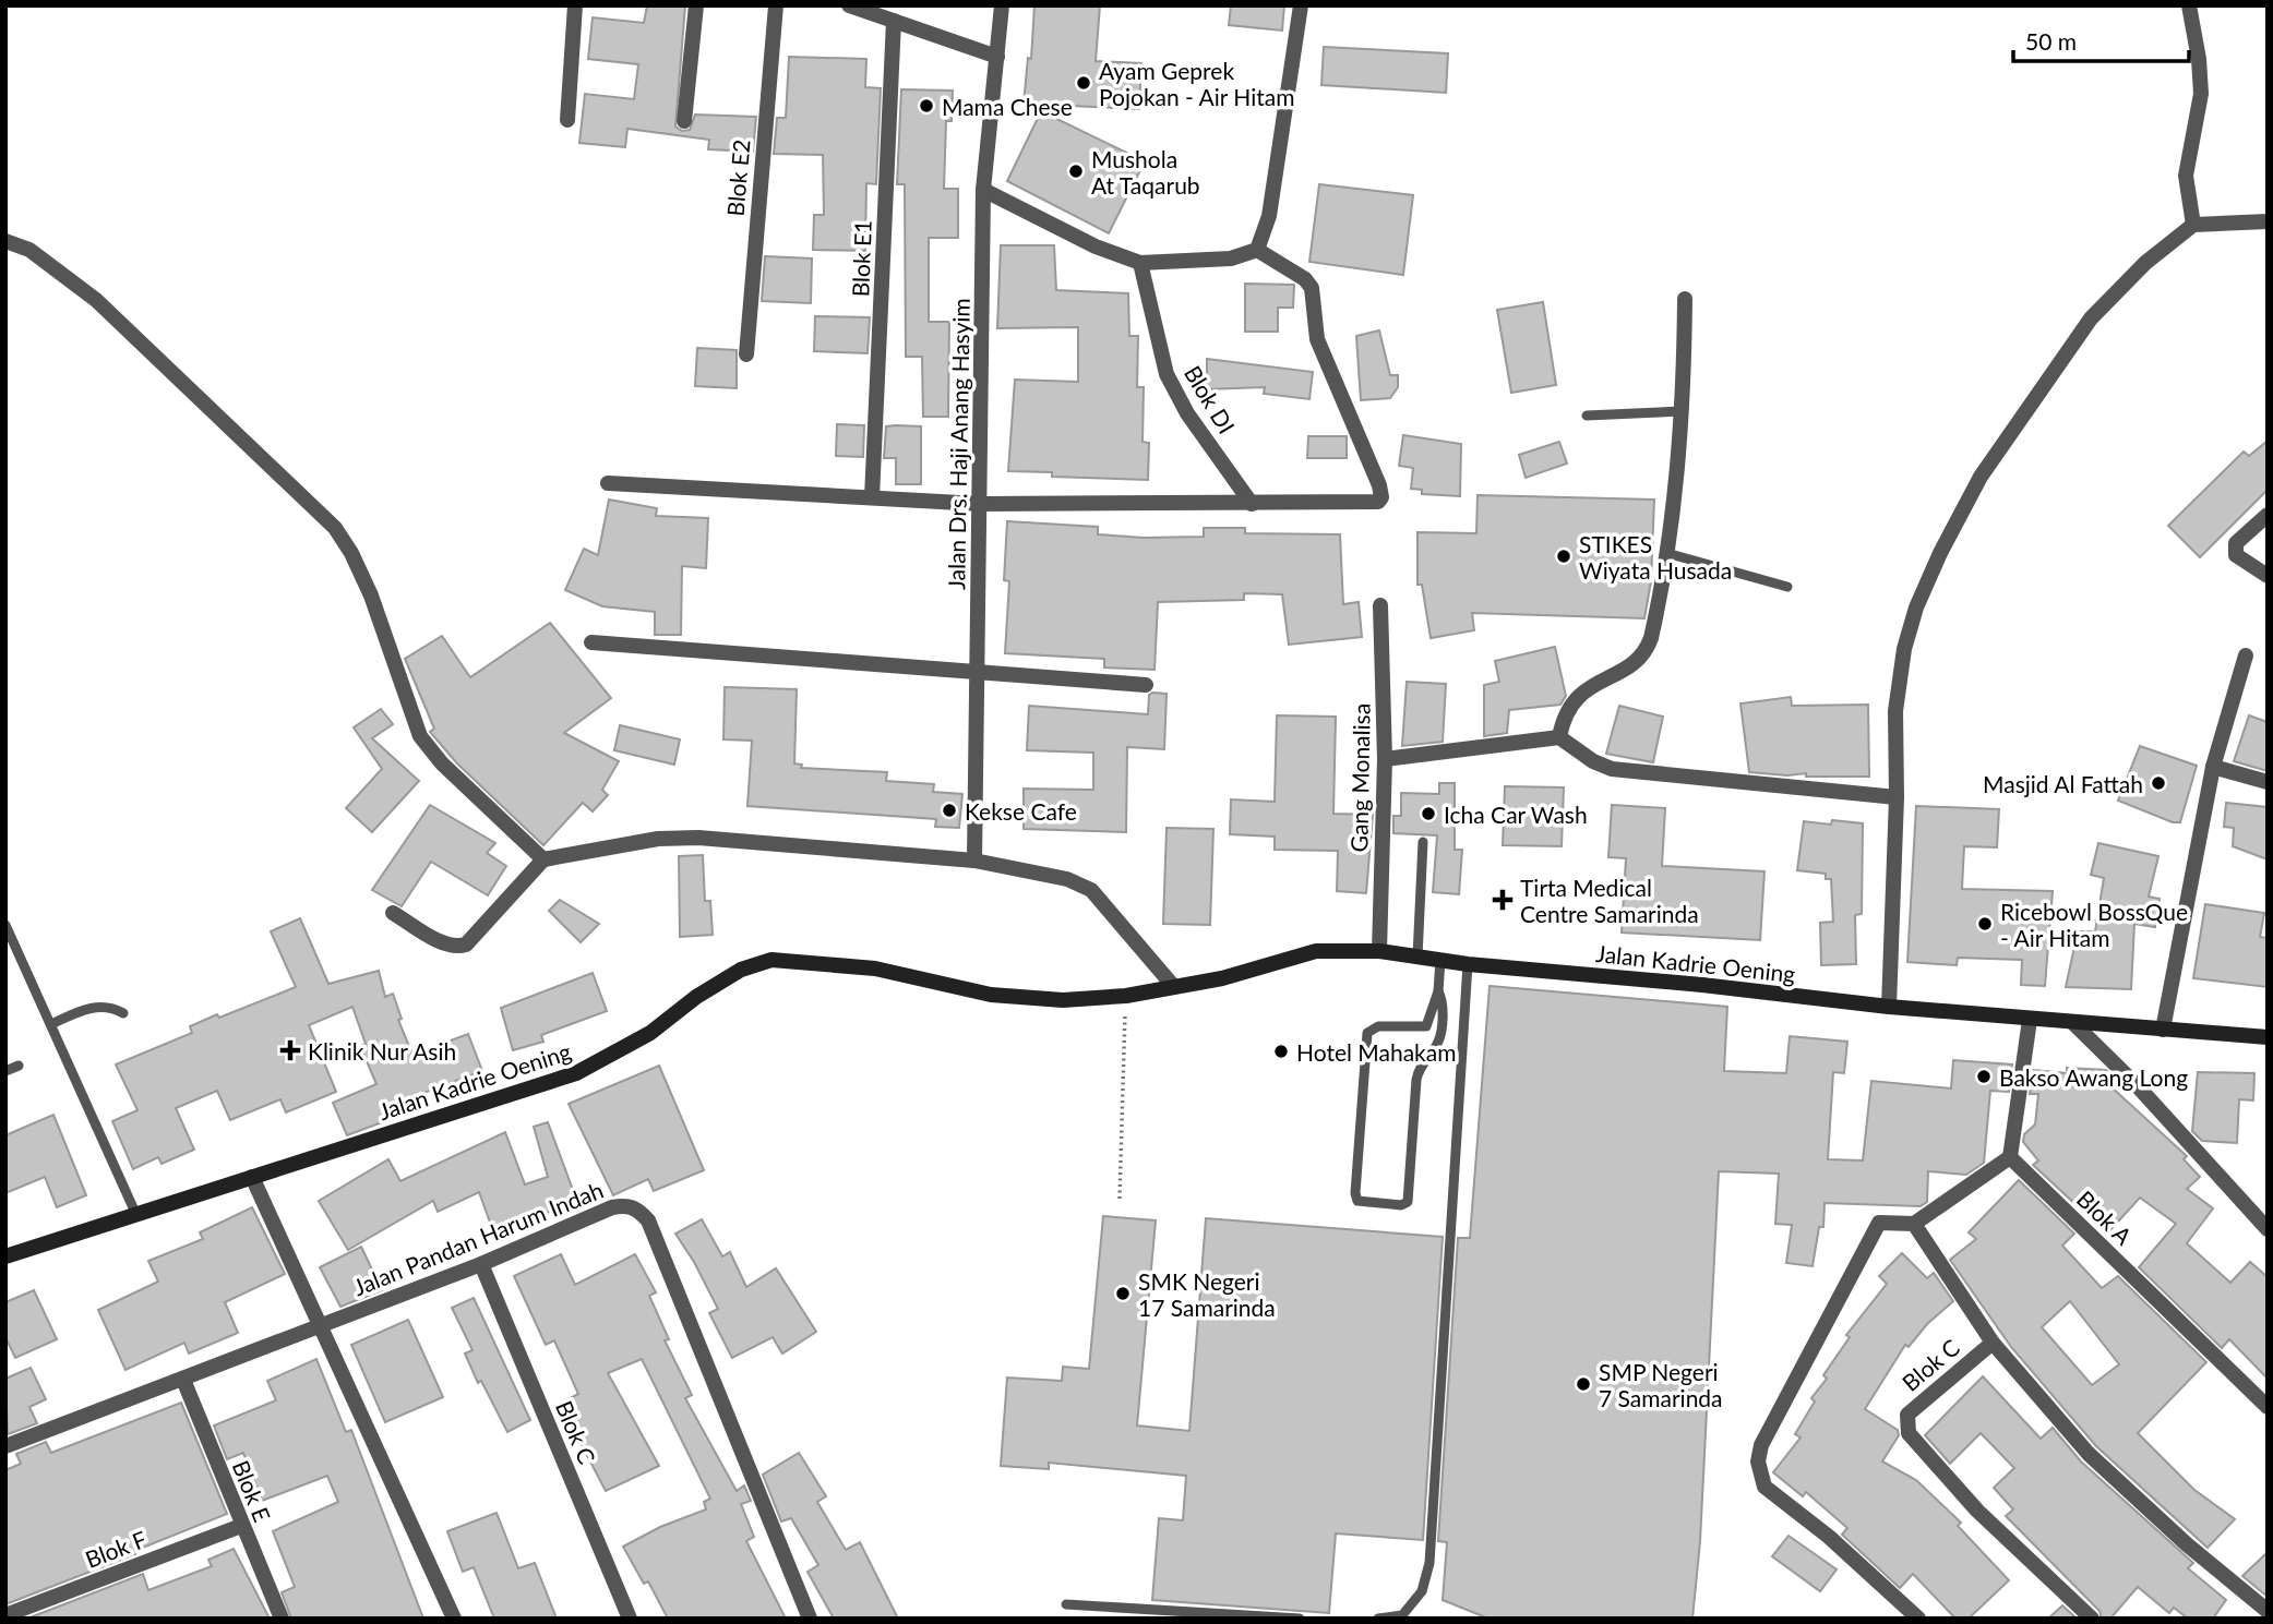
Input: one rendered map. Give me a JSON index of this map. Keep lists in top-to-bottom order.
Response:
{
  "streets": {
    "main road": ["Jalan Kadrie Oening"],
    "street": [
      "Blok E2",
      "Blok E1",
      "Blok DI",
      "Jalan Drs. Haji Anang Hasyim",
      "Gang Monalisa",
      "Blok A",
      "Jalan Pandan Harum Indah",
      "Blok C",
      "Blok E",
      "Blok F"
    ]
  },
  "crossings": [
    ["Gang Monalisa", "Jalan Kadrie Oening"],
    ["Jalan Pandan Harum Indah", "Blok C"],
    ["Jalan Pandan Harum Indah", "Blok E"],
    ["Blok E", "Blok F"]
  ],
  "places": {
    "other": [
      "Ayam Geprek Pojokan - Air Hitam",
      "Mama Chese",
      "Mushola At Taqarub",
      "STIKES Wiyata Husada",
      "Masjid Al Fattah",
      "Kekse Cafe",
      "Icha Car Wash",
      "Ricebowl BossQue - Air Hitam",
      "Hotel Mahakam",
      "Bakso Awang Long",
      "SMK Negeri 17 Samarinda",
      "SMP Negeri 7 Samarinda"
    ],
    "health": ["Tirta Medical Centre Samarinda", "Klinik Nur Asih"]
  },
  "scale_bar": "50 m"
}
